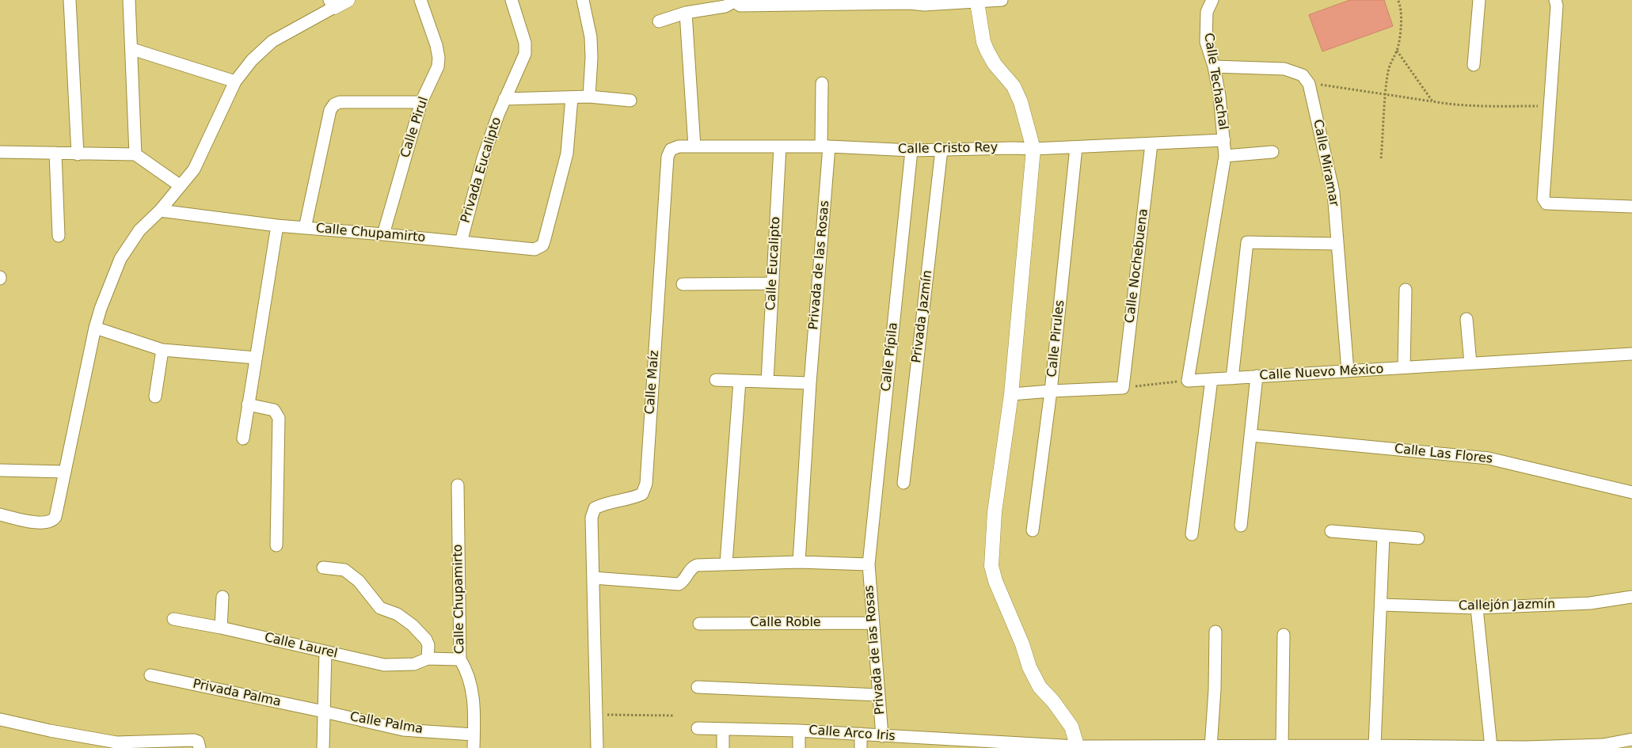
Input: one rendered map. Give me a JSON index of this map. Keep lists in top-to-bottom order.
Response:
{
  "streets": {
    "street": [
      "Calle Techachal",
      "Calle Pirul",
      "Calle Cristo Rey",
      "Calle Miramar",
      "Privada Eucalipto",
      "Calle Chupamirto",
      "Calle Eucalipto",
      "Privada de las Rosas",
      "Calle Nochebuena",
      "Privada Jazmín",
      "Calle Pirules",
      "Calle Pípila",
      "Calle Nuevo México",
      "Calle Maíz",
      "Calle Las Flores",
      "Callejón Jazmín",
      "Calle Roble",
      "Calle Laurel",
      "Privada Palma",
      "Calle Palma",
      "Calle Arco Iris"
    ]
  },
  "crossings": [
    ["Calle Techachal", "Calle Cristo Rey"],
    ["Calle Techachal", "Calle Nuevo México"],
    ["Calle Pirul", "Calle Chupamirto"],
    ["Calle Cristo Rey", "Calle Eucalipto"],
    ["Calle Cristo Rey", "Privada de las Rosas"],
    ["Calle Cristo Rey", "Calle Nochebuena"],
    ["Calle Cristo Rey", "Privada Jazmín"],
    ["Calle Cristo Rey", "Calle Pirules"],
    ["Calle Cristo Rey", "Calle Pípila"],
    ["Calle Cristo Rey", "Calle Maíz"],
    ["Privada Eucalipto", "Calle Chupamirto"],
    ["Calle Chupamirto", "Calle Laurel"],
    ["Calle Chupamirto", "Calle Palma"],
    ["Privada de las Rosas", "Calle Pípila"],
    ["Privada de las Rosas", "Calle Roble"],
    ["Privada de las Rosas", "Calle Arco Iris"],
    ["Privada Palma", "Calle Palma"]
  ]
}
